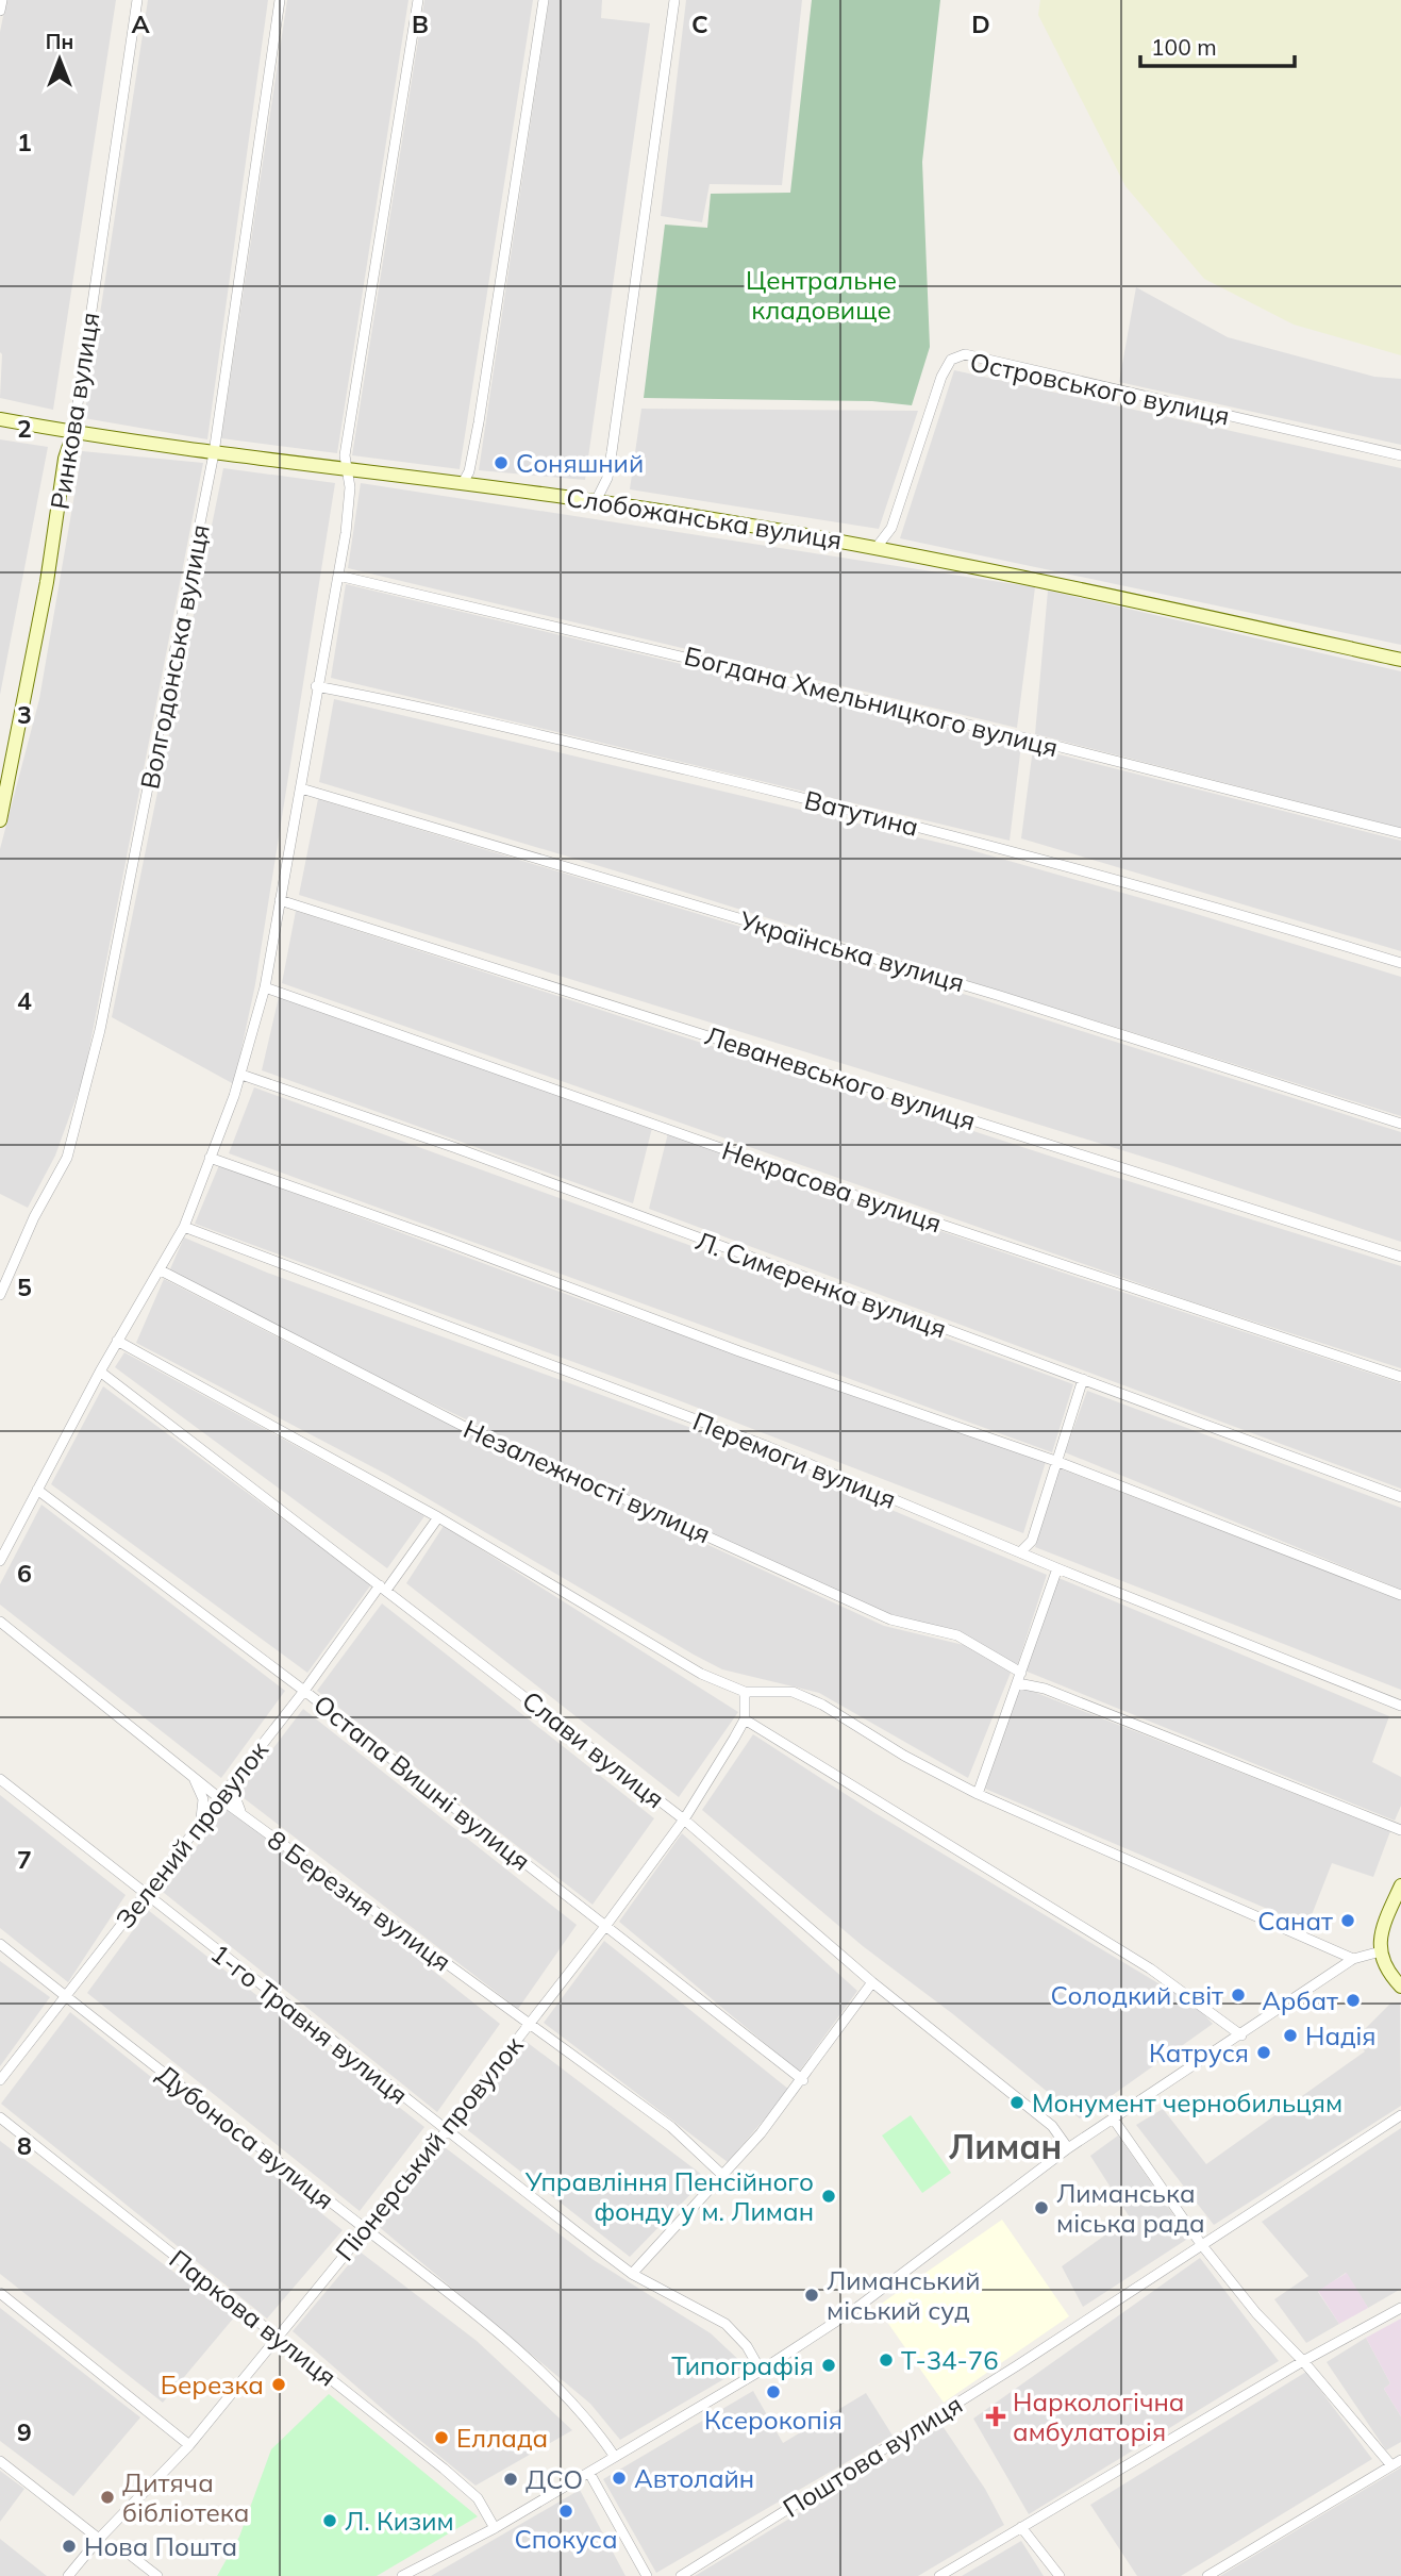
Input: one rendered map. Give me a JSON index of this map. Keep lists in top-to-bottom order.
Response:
{
  "streets": {
    "main road": ["Ринкова вулиця", "Слобожанська вулиця"],
    "street": [
      "Островського вулиця",
      "Волгодонська вулиця",
      "Богдана Хмельницкого вулиця",
      "Ватутина",
      "Українська вулиця",
      "Леваневського вулиця",
      "Некрасова вулиця",
      "Л. Симеренка вулиця",
      "Перемоги вулиця",
      "Незалежності вулиця",
      "Слави вулиця",
      "Остапа Вишні вулиця",
      "Зелений провулок",
      "8 Березня вулиця",
      "1-го Травня вулиця",
      "Дубоноса вулиця",
      "Піонерський провулок",
      "Паркова вулиця",
      "Поштова вулиця"
    ]
  },
  "crossings": [
    ["Островського вулиця", "Слобожанська вулиця"],
    ["Ринкова вулиця", "Слобожанська вулиця"],
    ["Слобожанська вулиця", "Волгодонська вулиця"],
    ["Слави вулиця", "Зелений провулок"],
    ["Слави вулиця", "Піонерський провулок"],
    ["Остапа Вишні вулиця", "Зелений провулок"],
    ["Остапа Вишні вулиця", "Піонерський провулок"],
    ["Зелений провулок", "8 Березня вулиця"],
    ["Зелений провулок", "1-го Травня вулиця"],
    ["Зелений провулок", "Дубоноса вулиця"],
    ["8 Березня вулиця", "Піонерський провулок"],
    ["1-го Травня вулиця", "Піонерський провулок"],
    ["Дубоноса вулиця", "Піонерський провулок"],
    ["Піонерський провулок", "Паркова вулиця"]
  ],
  "districts": ["Лиман"],
  "parks": ["Центральне кладовище"],
  "places": {
    "other": [
      "Соняшний",
      "Санат",
      "Солодкий світ",
      "Арбат",
      "Надiя",
      "Катруся",
      "Монумент чернобильцям",
      "Управління Пенсійного фонду у м. Лиман",
      "Лиманська міська рада",
      "Лиманський міський суд",
      "Т-34-76",
      "Типографія",
      "Березка",
      "Ксерокопія",
      "Еллада",
      "Автолайн",
      "ДСО",
      "Дитяча бібліотека",
      "Спокуса",
      "Л. Кизим",
      "Нова Пошта"
    ],
    "health": ["Наркологічна амбулаторія"]
  },
  "scale_bar": "100 m",
  "north": "top",
  "grid": {
    "columns": [
      "A",
      "B",
      "C",
      "D"
    ],
    "rows": [
      "1",
      "2",
      "3",
      "4",
      "5",
      "6",
      "7",
      "8",
      "9"
    ]
  }
}
